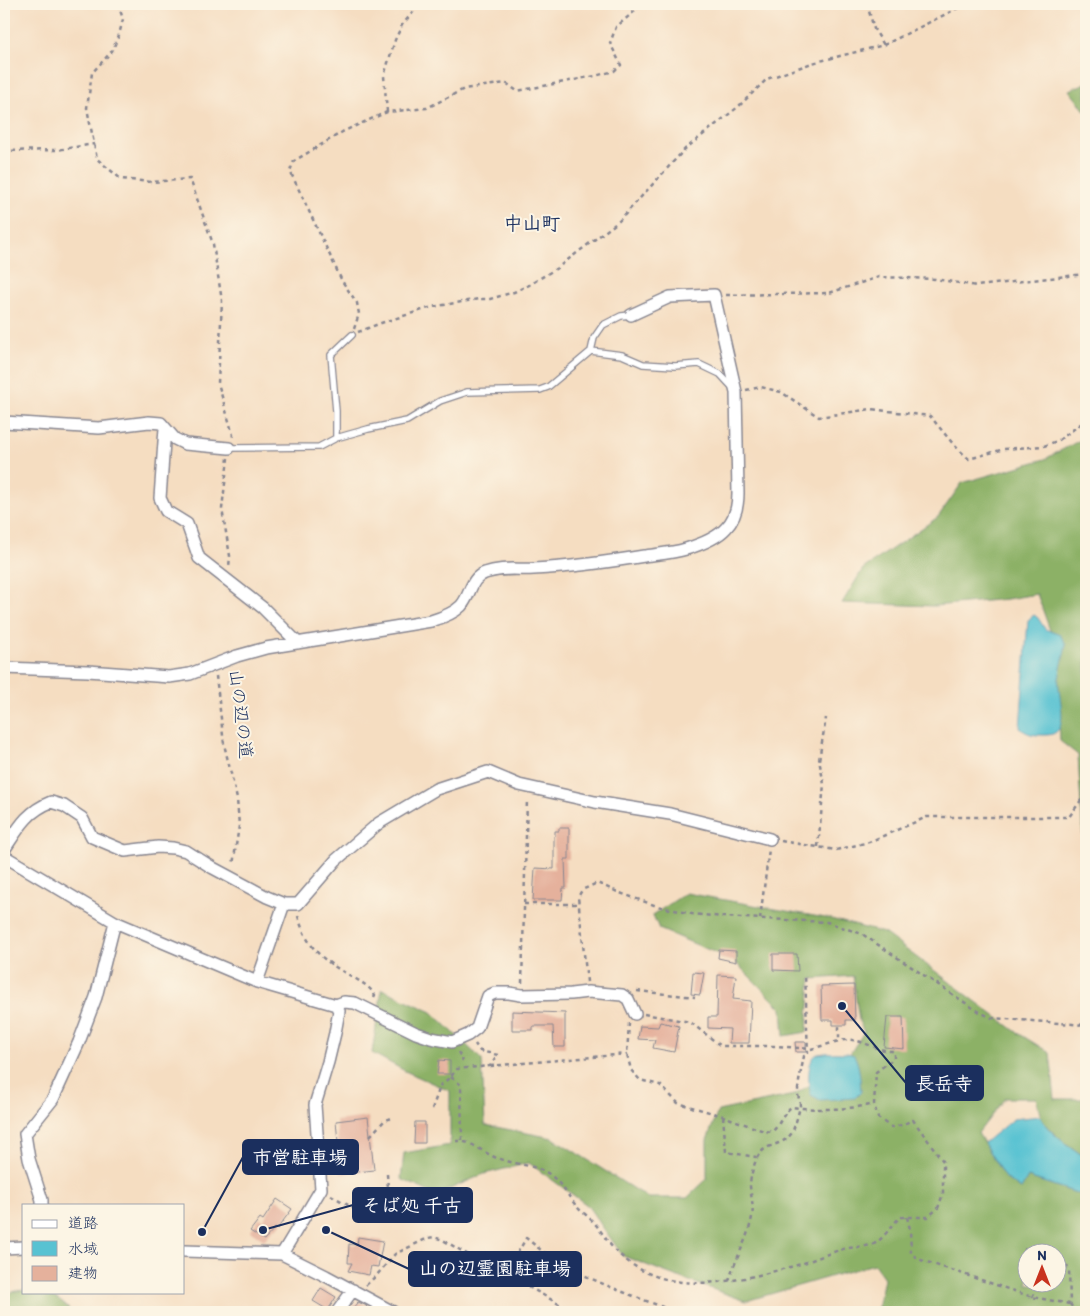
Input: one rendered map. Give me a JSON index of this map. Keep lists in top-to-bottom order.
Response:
{
  "streets": {
    "street": ["山の辺の道"]
  },
  "districts": ["中山町"],
  "places": [
    "長岳寺",
    "そば処 千古",
    "山の辺霊園駐車場",
    "市営駐車場"
  ],
  "legend": ["道路", "水域", "建物"],
  "north": "top"
}
